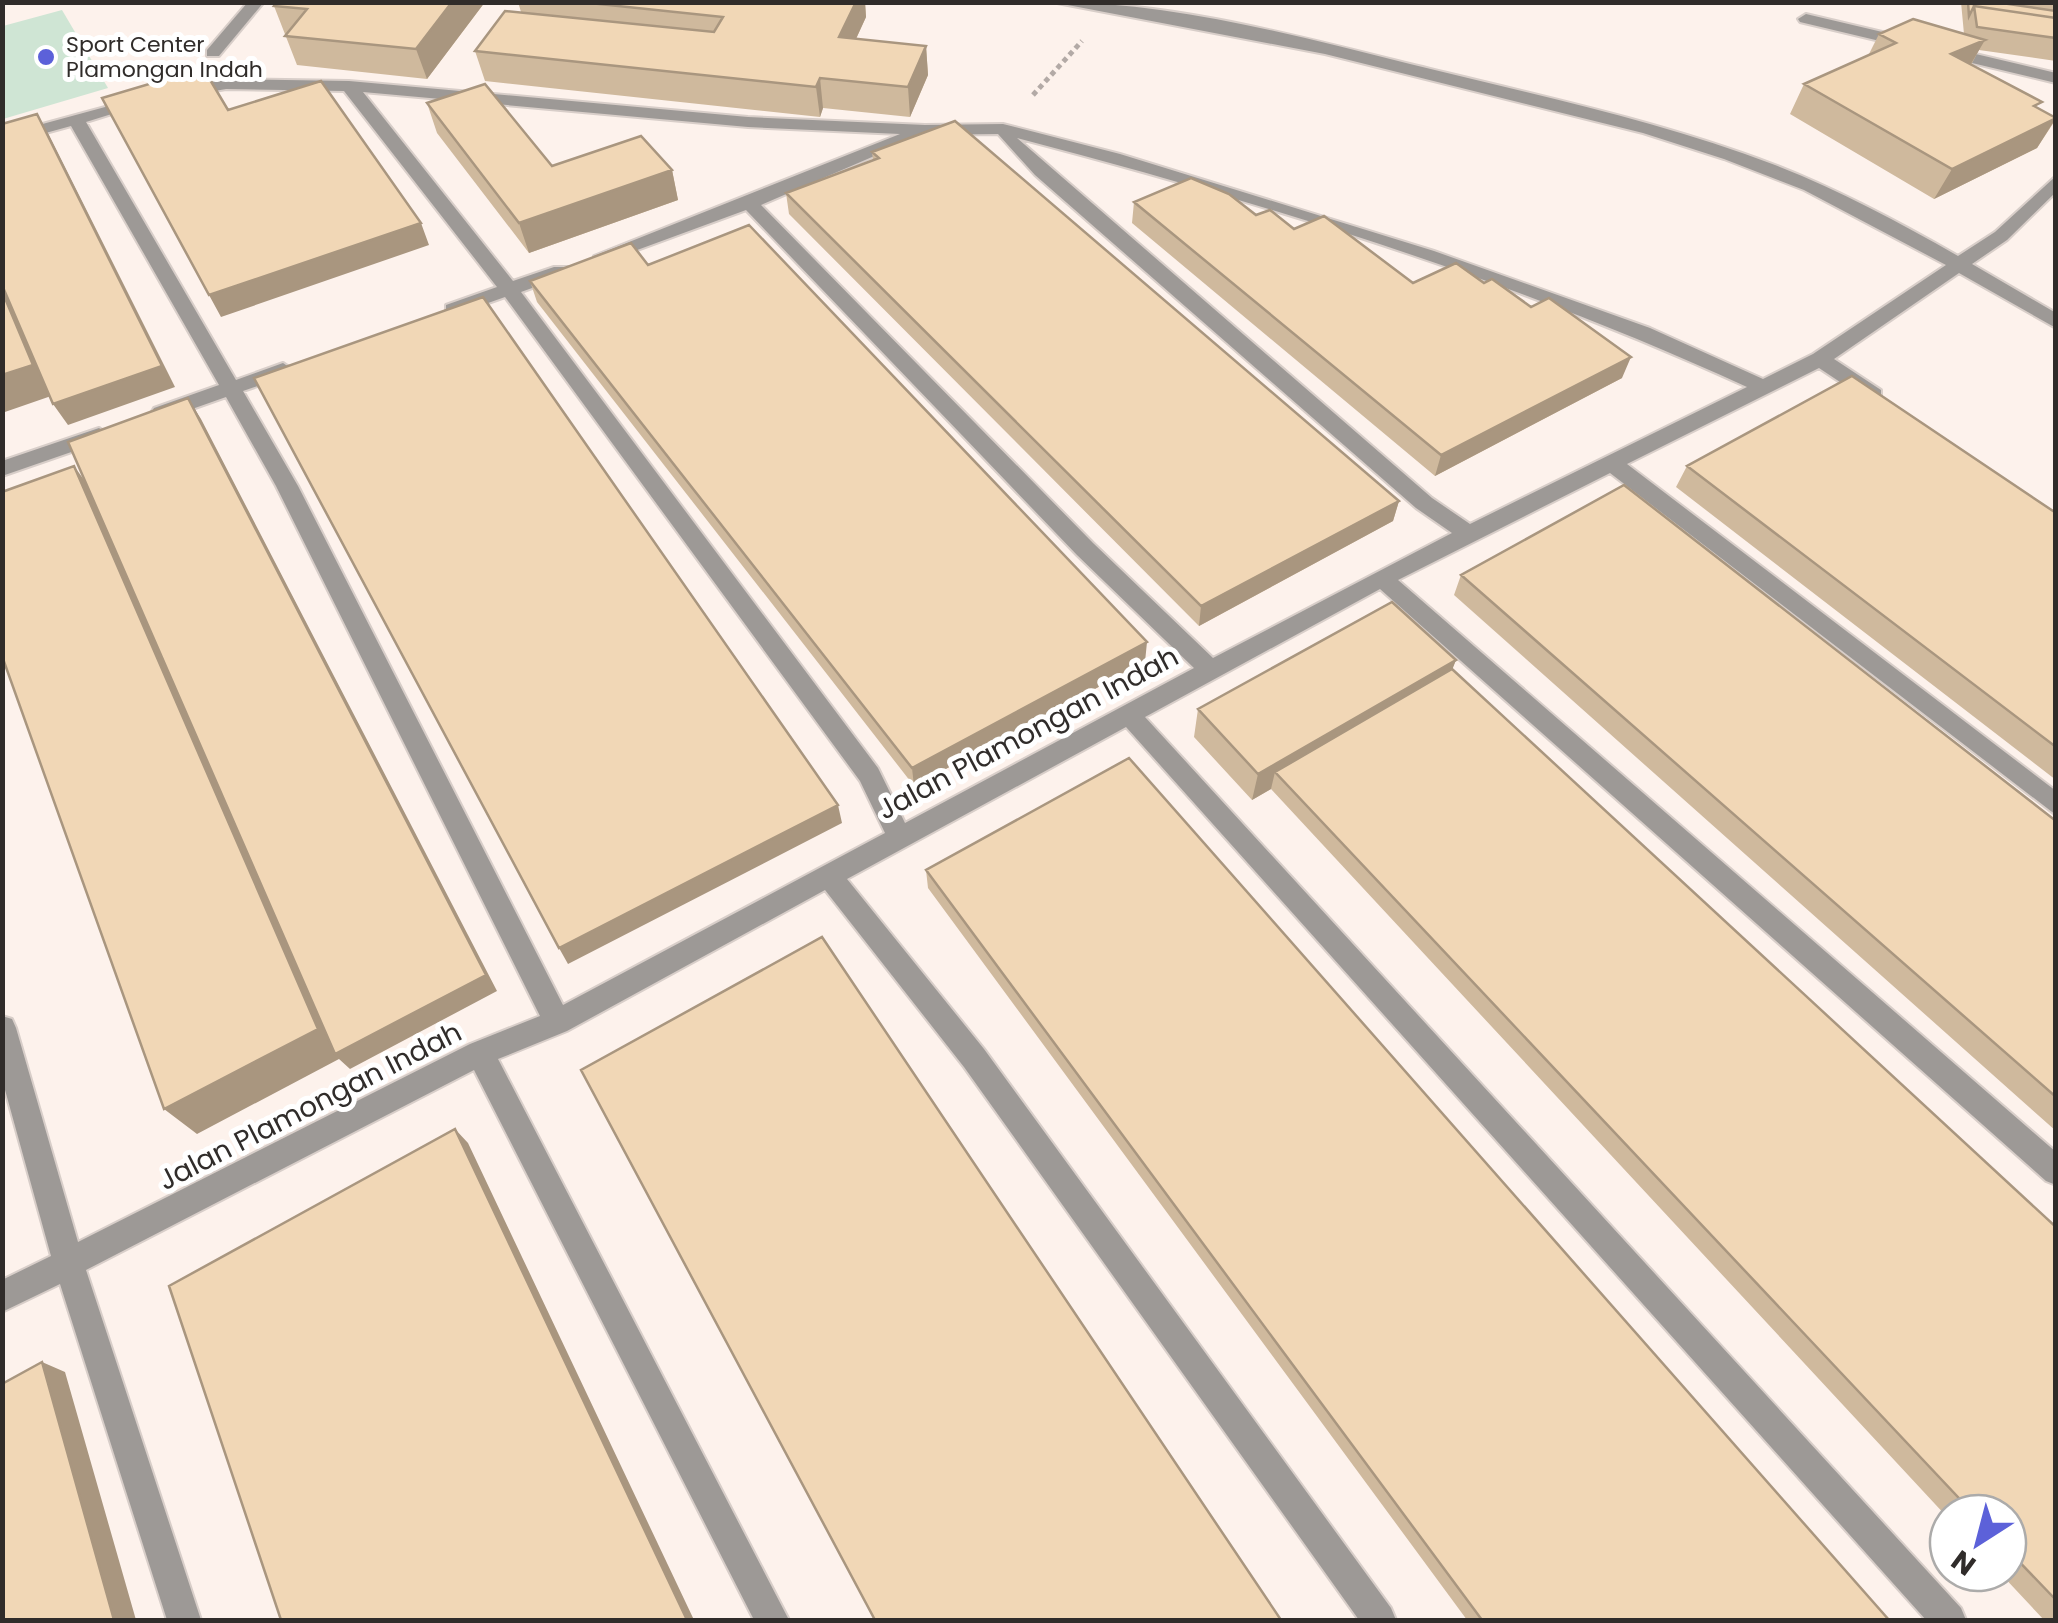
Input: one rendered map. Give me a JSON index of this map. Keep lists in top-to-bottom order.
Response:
{
  "streets": {
    "street": ["Jalan Plamongan Indah"]
  },
  "places": ["Sport Center Plamongan Indah"],
  "north": "bottom left"
}
